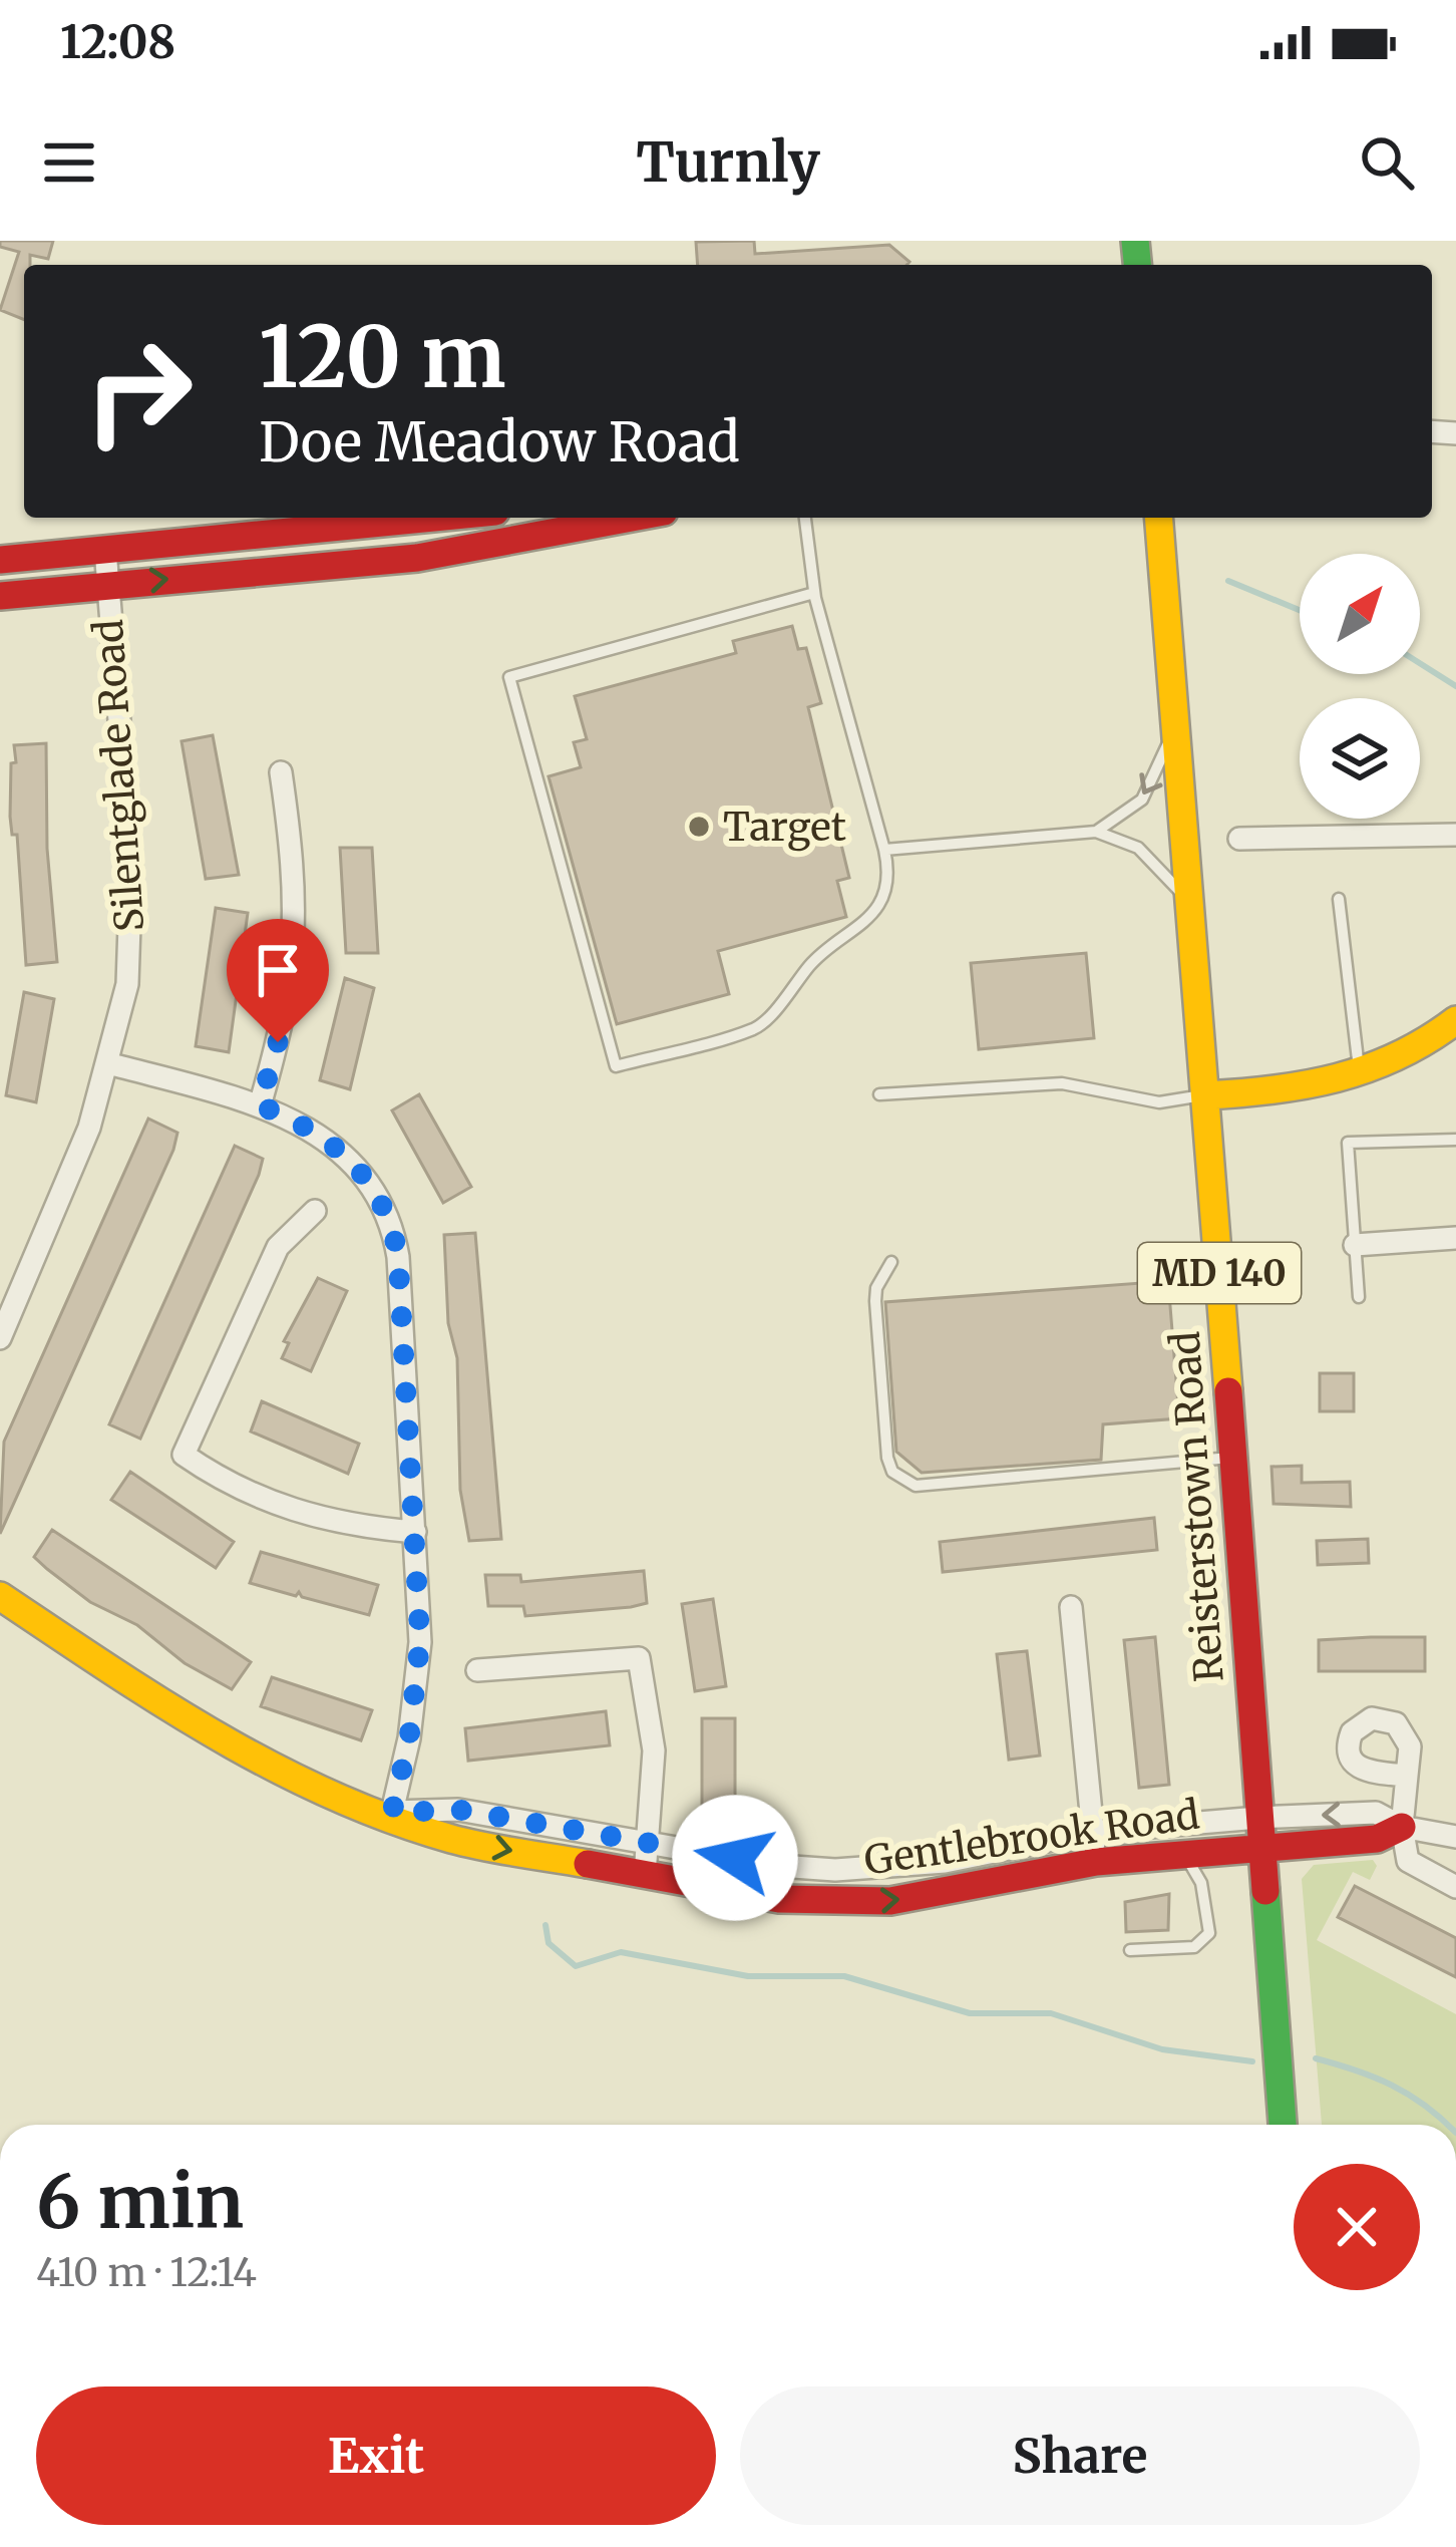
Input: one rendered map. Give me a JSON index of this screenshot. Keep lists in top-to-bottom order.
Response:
{
  "streets": {
    "main road": ["MD 140", "Reisterstown Road", "Gentlebrook Road"],
    "street": ["Silentglade Road"]
  },
  "crossings": [
    ["Reisterstown Road", "Gentlebrook Road"]
  ],
  "places": ["Target"],
  "north": "top right",
  "page": {
    "status": "12:08",
    "header": "Turnly",
    "turn": ["120 m", "Doe Meadow Road"],
    "heading": ["6 min", "410 m · 12:14"],
    "buttons": ["Exit", "Share"]
  }
}
